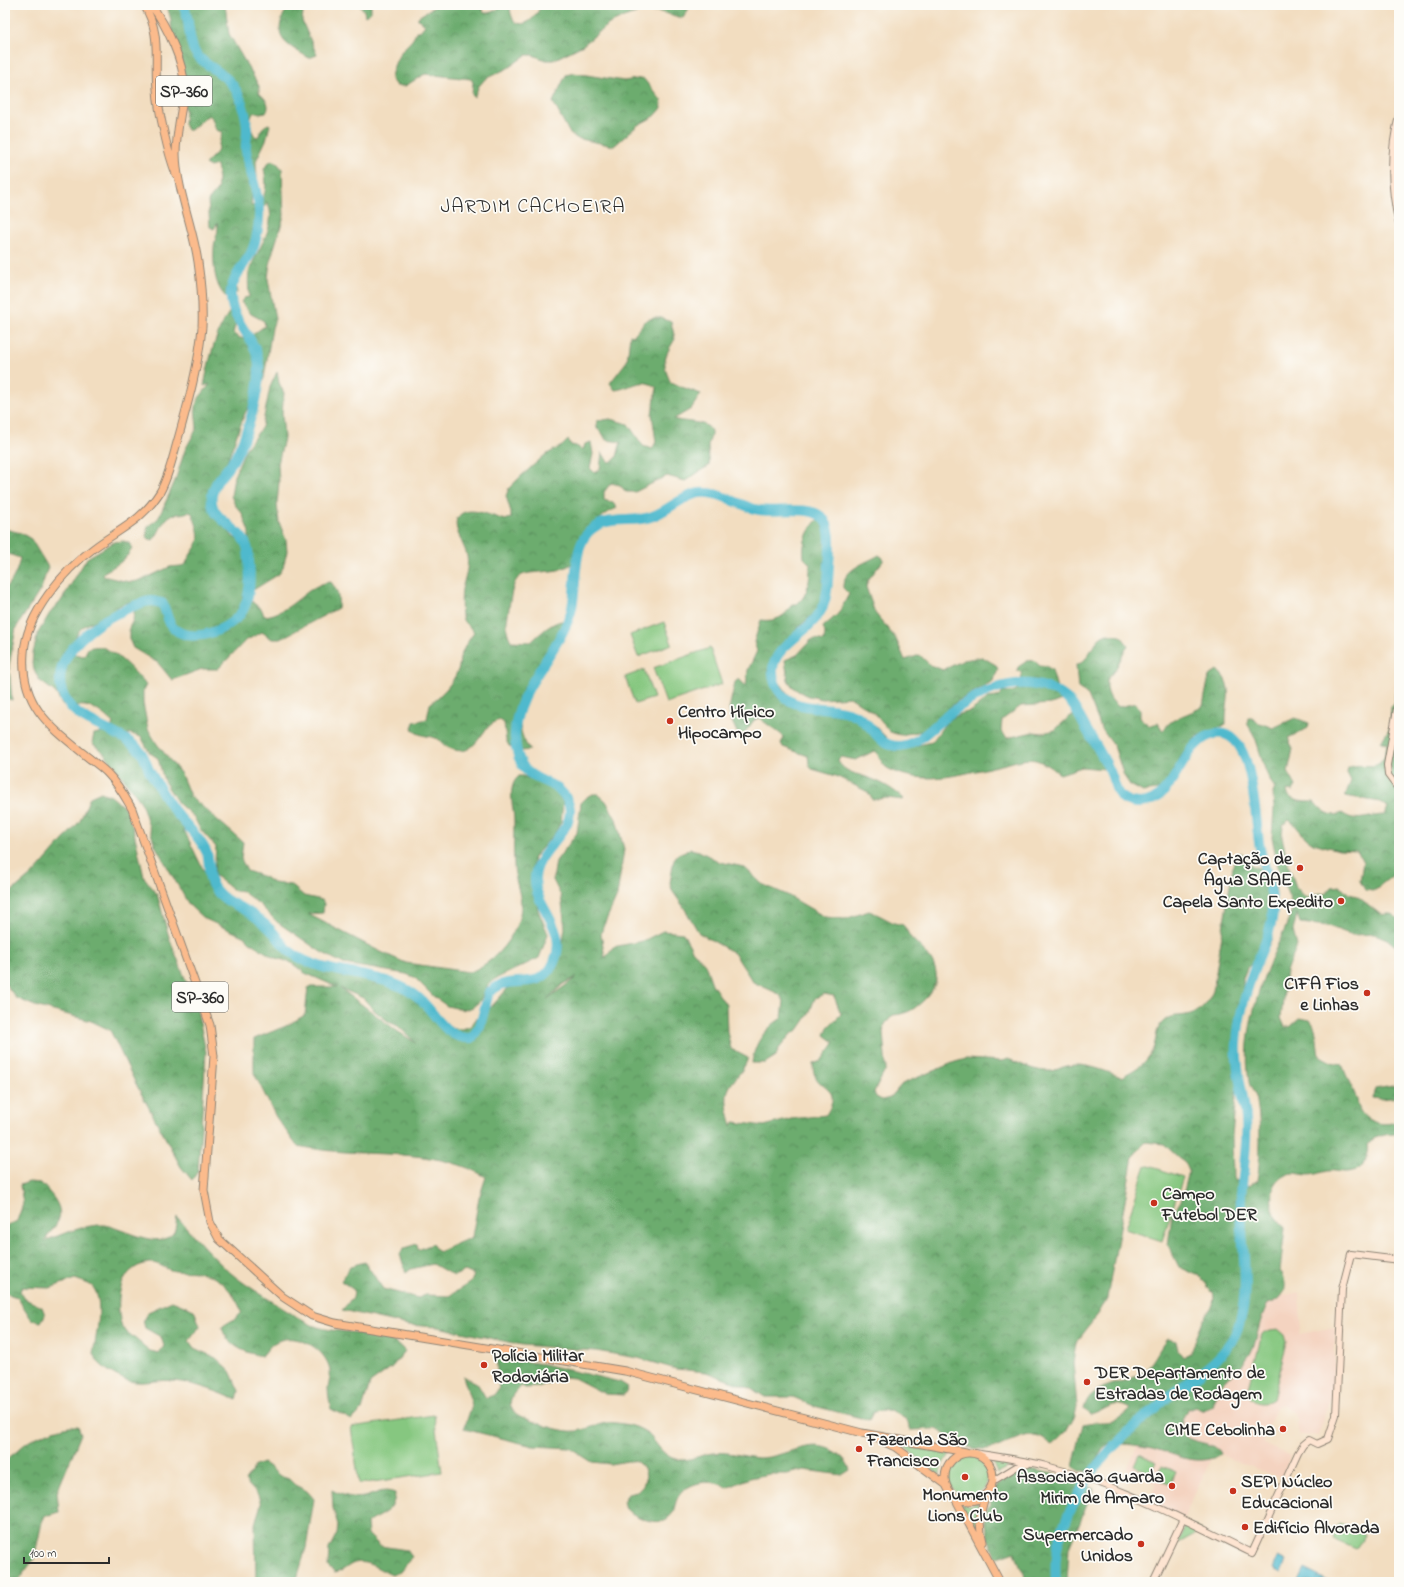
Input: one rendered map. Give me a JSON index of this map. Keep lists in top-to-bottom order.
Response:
{
  "streets": {
    "main road": ["SP-360"]
  },
  "districts": ["JARDIM CACHOEIRA"],
  "places": [
    "Centro Hípico Hipocampo",
    "Captação de Água SAAE",
    "Capela Santo Expedito",
    "CIFA Fios e Linhas",
    "Campo Futebol DER",
    "Polícia Militar Rodoviária",
    "DER Departamento de Estradas de Rodagem",
    "CIME Cebolinha",
    "Fazenda São Francisco",
    "Monumento Lions Club",
    "Associação Guarda Mirim de Amparo",
    "SEPI Núcleo Educacional",
    "Edifício Alvorada",
    "Supermercado Unidos"
  ],
  "scale_bar": "100 m"
}
